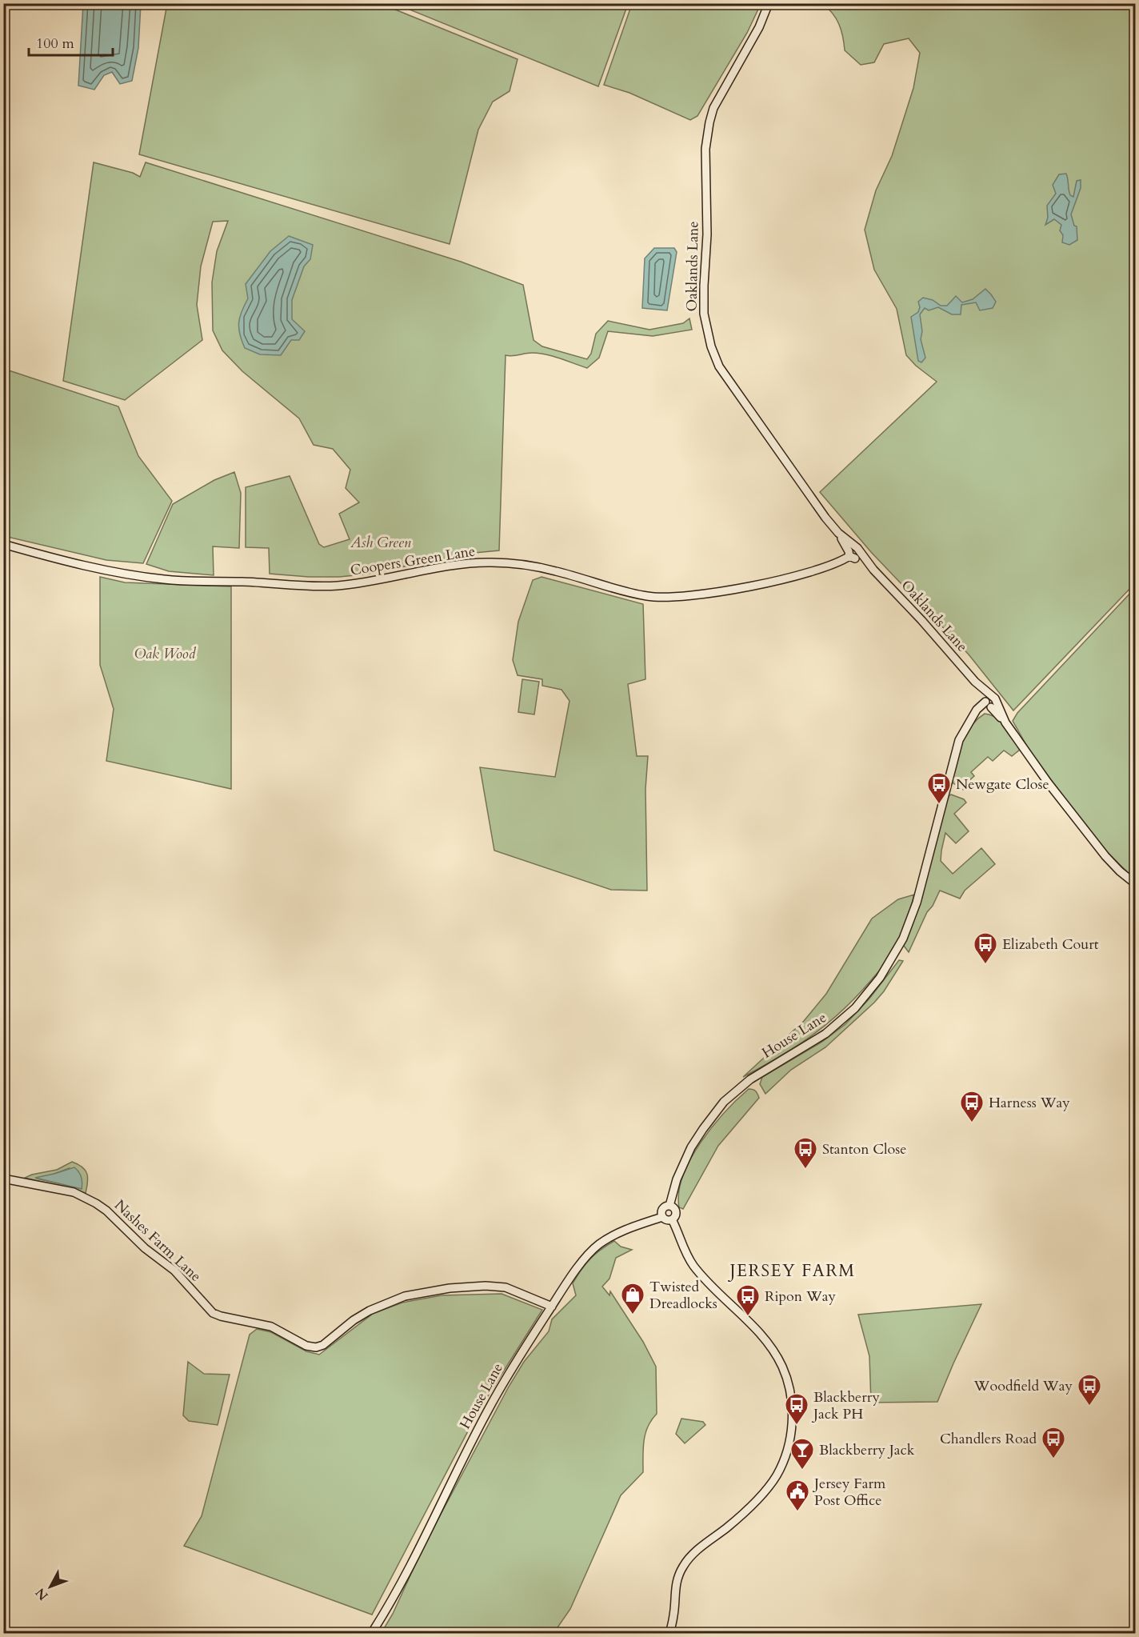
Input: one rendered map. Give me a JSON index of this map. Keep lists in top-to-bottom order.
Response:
{
  "streets": {
    "street": [
      "Oaklands Lane",
      "Coopers Green Lane",
      "House Lane",
      "Nashes Farm Lane"
    ]
  },
  "crossings": [
    ["Oaklands Lane", "Coopers Green Lane"],
    ["Oaklands Lane", "House Lane"],
    ["House Lane", "Nashes Farm Lane"]
  ],
  "districts": ["JERSEY FARM"],
  "parks": ["Ash Green", "Oak Wood"],
  "places": {
    "bus stop": [
      "Newgate Close",
      "Elizabeth Court",
      "Harness Way",
      "Stanton Close",
      "Ripon Way",
      "Woodfield Way",
      "Blackberry Jack PH",
      "Chandlers Road"
    ],
    "shop": ["Twisted Dreadlocks"],
    "bar": ["Blackberry Jack"],
    "public building": ["Jersey Farm Post Office"]
  },
  "scale_bar": "100 m",
  "north": "bottom left"
}
